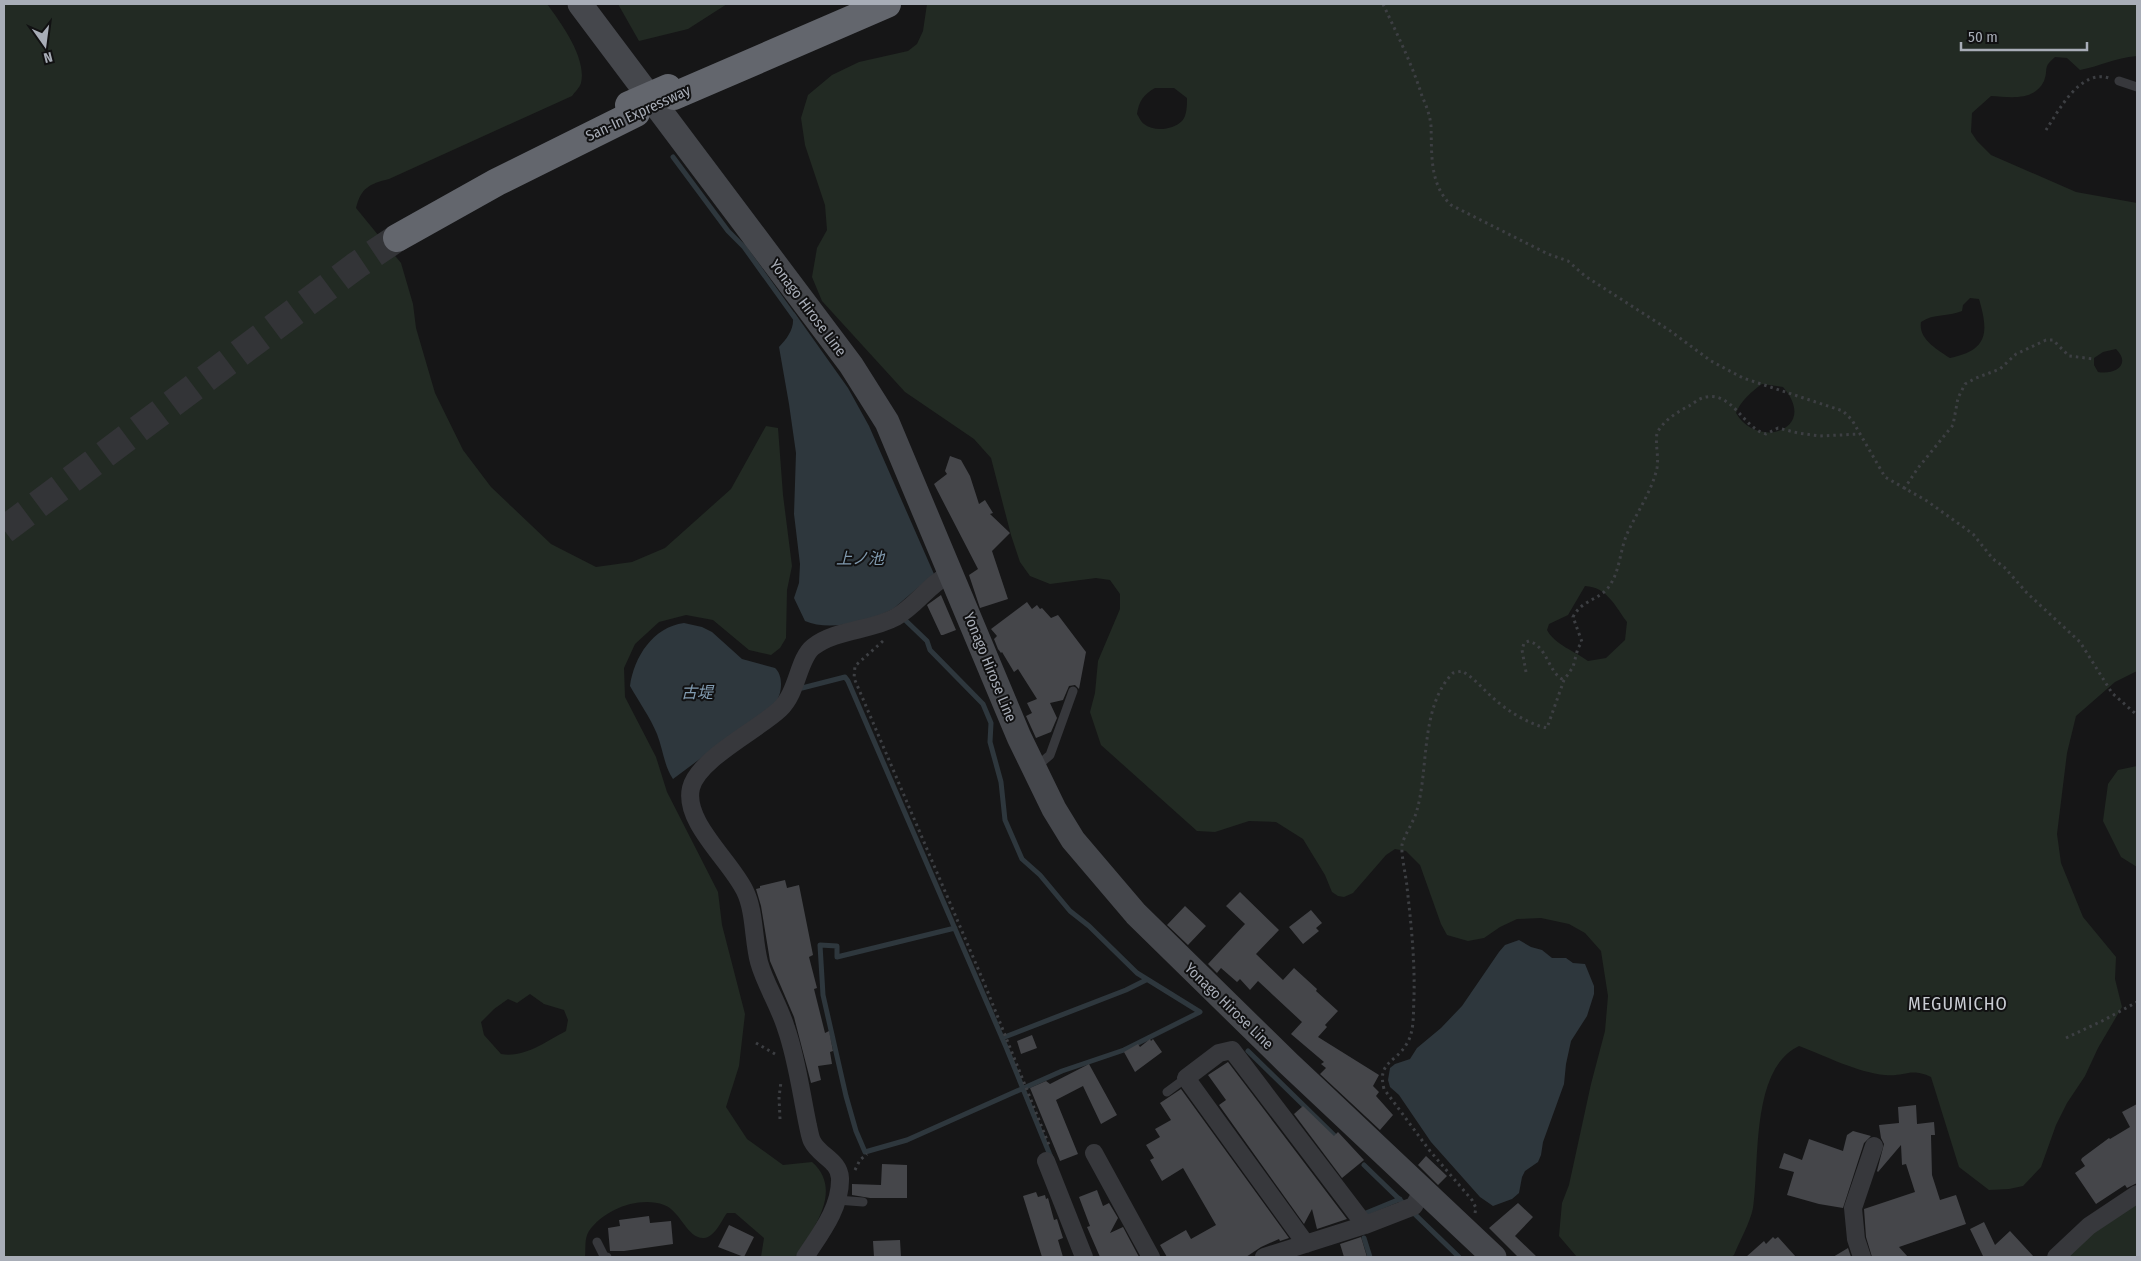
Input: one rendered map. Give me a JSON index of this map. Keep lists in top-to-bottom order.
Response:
{
  "streets": {
    "highway": ["San-In Expressway"],
    "main road": ["Yonago Hirose Line"]
  },
  "districts": ["MEGUMICHO"],
  "water": ["上ノ池", "古堤"],
  "scale_bar": "50 m",
  "north": "bottom"
}
